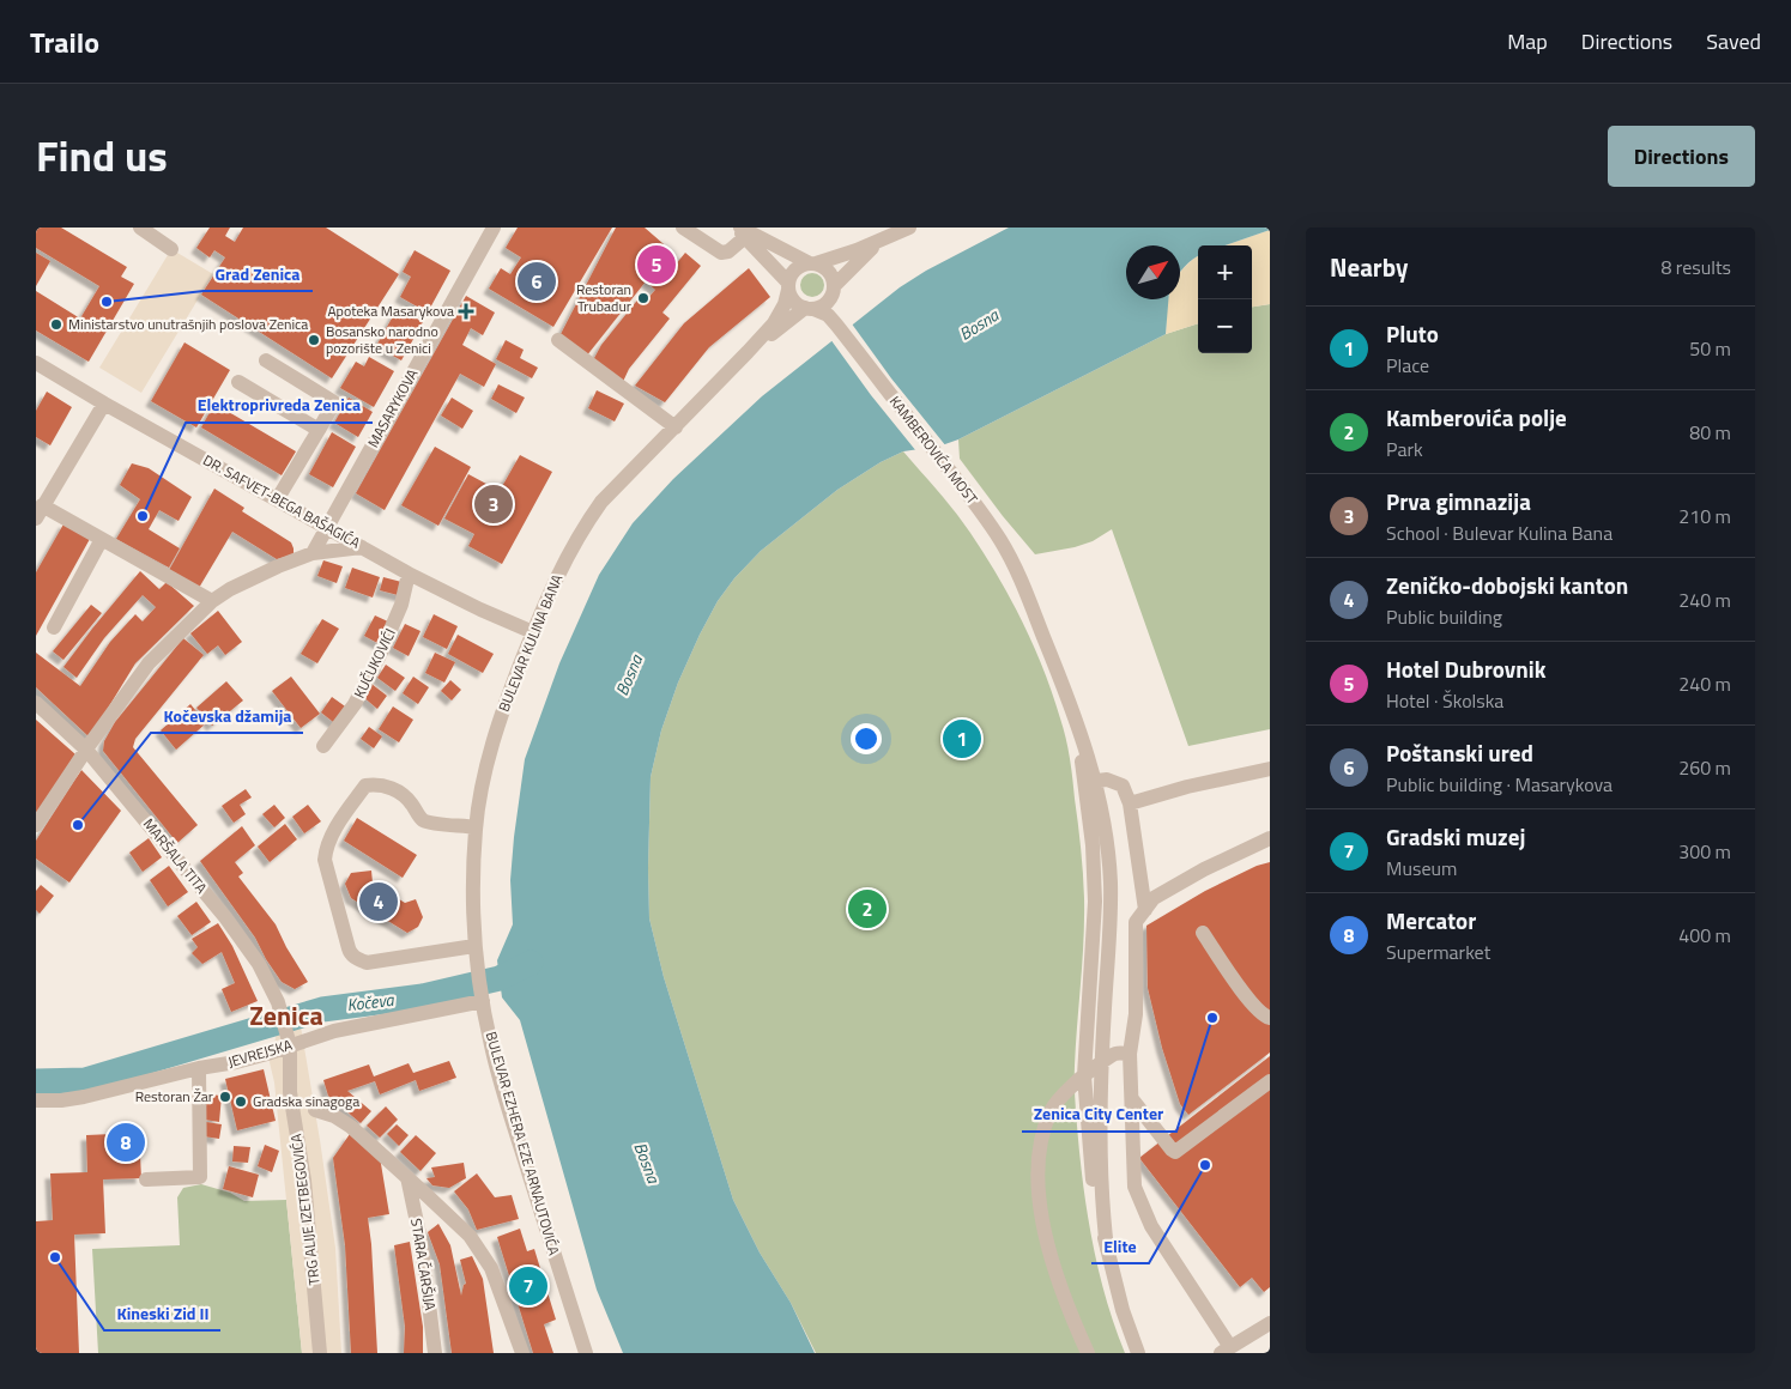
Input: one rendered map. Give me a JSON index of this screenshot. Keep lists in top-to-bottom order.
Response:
{
  "streets": {
    "street": [
      "MASARYKOVA",
      "KAMBEROVIĆA MOST",
      "DR. SAFVET-BEGA BAŠAGIĆA",
      "BULEVAR KULINA BANA",
      "KUČUKOVIĆI",
      "MARŠALA TITA",
      "JEVREJSKA",
      "BULEVAR EZHERA EZE ARNAUTOVIĆA",
      "TRG ALIJE IZETBEGOVIĆA",
      "STARA ČARŠIJA"
    ]
  },
  "crossings": [
    ["MASARYKOVA", "DR. SAFVET-BEGA BAŠAGIĆA"],
    ["DR. SAFVET-BEGA BAŠAGIĆA", "BULEVAR KULINA BANA"],
    ["DR. SAFVET-BEGA BAŠAGIĆA", "KUČUKOVIĆI"],
    ["BULEVAR KULINA BANA", "JEVREJSKA"],
    ["BULEVAR KULINA BANA", "BULEVAR EZHERA EZE ARNAUTOVIĆA"],
    ["MARŠALA TITA", "TRG ALIJE IZETBEGOVIĆA"],
    ["JEVREJSKA", "BULEVAR EZHERA EZE ARNAUTOVIĆA"],
    ["JEVREJSKA", "TRG ALIJE IZETBEGOVIĆA"]
  ],
  "districts": ["Zenica"],
  "water": ["Bosna", "Kočeva"],
  "places": {
    "other": [
      "Restoran Trubadur",
      "Grad Zenica",
      "Ministarstvo unutrašnjih poslova Zenica",
      "Bosansko narodno pozorište u Zenici",
      "Elektroprivreda Zenica",
      "Kočevska džamija",
      "Zenica City Center",
      "Restoran Žar",
      "Gradska sinagoga",
      "Elite",
      "Kineski Zid II"
    ],
    "health": ["Apoteka Masarykova"]
  },
  "north": "top right",
  "page": {
    "header": "Trailo",
    "nav": ["Map", "Directions", "Saved"],
    "title": "Find us",
    "buttons": "Directions",
    "heading": ["Nearby", "8 results"],
    "pins": [
      "5",
      "6",
      "3",
      "1",
      "4",
      "2",
      "8",
      "7"
    ],
    "map_buttons": ["+", "−"],
    "list": [
      {
        "mark": "1",
        "name": "Pluto",
        "note": "Place",
        "value": "50 m"
      },
      {
        "mark": "2",
        "name": "Kamberovića polje",
        "note": "Park",
        "value": "80 m"
      },
      {
        "mark": "3",
        "name": "Prva gimnazija",
        "note": "School · Bulevar Kulina Bana",
        "value": "210 m"
      },
      {
        "mark": "4",
        "name": "Zeničko-dobojski kanton",
        "note": "Public building",
        "value": "240 m"
      },
      {
        "mark": "5",
        "name": "Hotel Dubrovnik",
        "note": "Hotel · Školska",
        "value": "240 m"
      },
      {
        "mark": "6",
        "name": "Poštanski ured",
        "note": "Public building · Masarykova",
        "value": "260 m"
      },
      {
        "mark": "7",
        "name": "Gradski muzej",
        "note": "Museum",
        "value": "300 m"
      },
      {
        "mark": "8",
        "name": "Mercator",
        "note": "Supermarket",
        "value": "400 m"
      }
    ]
  }
}
